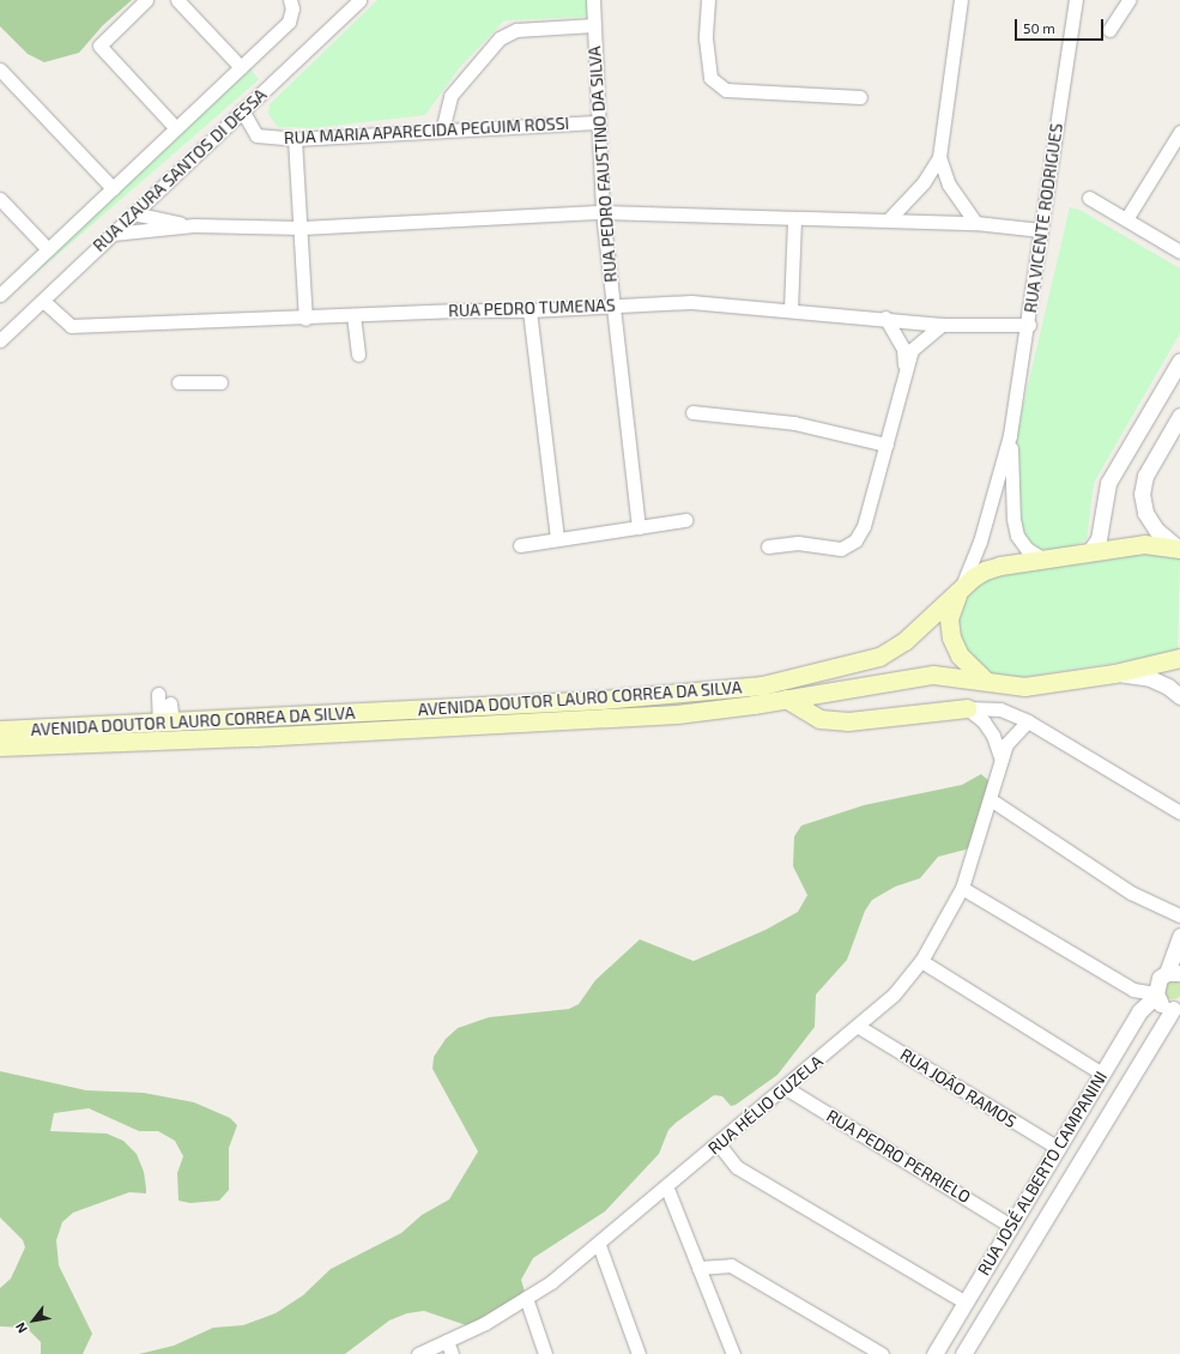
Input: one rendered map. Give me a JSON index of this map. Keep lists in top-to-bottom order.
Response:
{
  "streets": {
    "main road": ["AVENIDA DOUTOR LAURO CORREA DA SILVA"],
    "street": [
      "RUA MARIA APARECIDA PEGUIM ROSSI",
      "RUA PEDRO FAUSTINO DA SILVA",
      "RUA IZAURA SANTOS DI DESSA",
      "RUA VICENTE RODRIGUES",
      "RUA PEDRO TUMENAS",
      "RUA JOÃO RAMOS",
      "RUA HÉLIO GUZELA",
      "RUA PEDRO PERRIELO",
      "RUA JOSÉ ALBERTO CAMPANINI"
    ]
  },
  "crossings": [
    ["RUA MARIA APARECIDA PEGUIM ROSSI", "RUA PEDRO FAUSTINO DA SILVA"],
    ["RUA MARIA APARECIDA PEGUIM ROSSI", "RUA IZAURA SANTOS DI DESSA"],
    ["RUA PEDRO FAUSTINO DA SILVA", "RUA PEDRO TUMENAS"],
    ["RUA IZAURA SANTOS DI DESSA", "RUA PEDRO TUMENAS"],
    ["RUA VICENTE RODRIGUES", "RUA PEDRO TUMENAS"],
    ["RUA VICENTE RODRIGUES", "AVENIDA DOUTOR LAURO CORREA DA SILVA"],
    ["RUA JOÃO RAMOS", "RUA HÉLIO GUZELA"],
    ["RUA JOÃO RAMOS", "RUA JOSÉ ALBERTO CAMPANINI"],
    ["RUA HÉLIO GUZELA", "RUA PEDRO PERRIELO"],
    ["RUA PEDRO PERRIELO", "RUA JOSÉ ALBERTO CAMPANINI"]
  ],
  "scale_bar": "50 m",
  "north": "bottom left"
}
